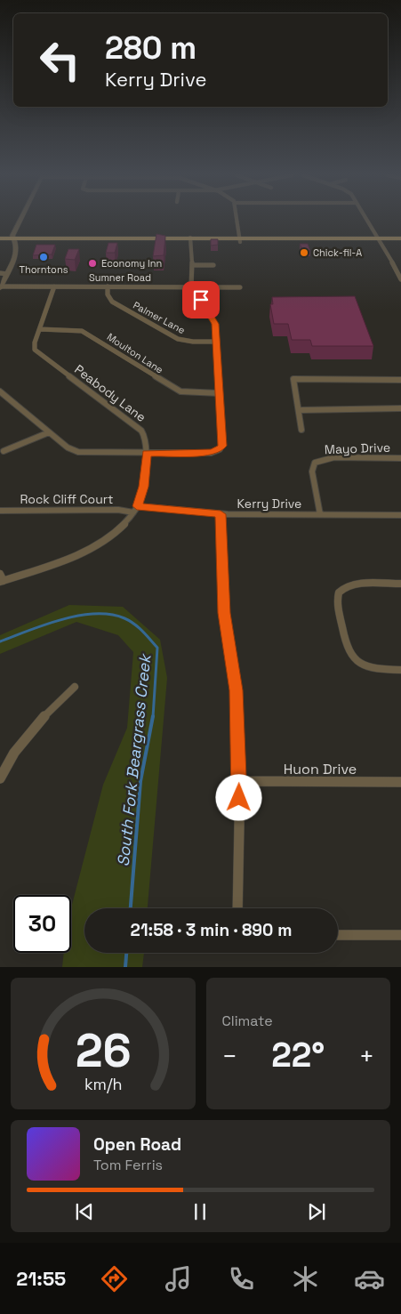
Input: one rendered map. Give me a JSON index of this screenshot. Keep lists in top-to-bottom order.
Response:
{
  "streets": {
    "street": [
      "Sumner Road",
      "Palmer Lane",
      "Moulton Lane",
      "Peabody Lane",
      "Mayo Drive",
      "Rock Cliff Court",
      "Kerry Drive",
      "Huon Drive"
    ]
  },
  "crossings": [
    ["Sumner Road", "Palmer Lane"],
    ["Sumner Road", "Peabody Lane"],
    ["Moulton Lane", "Peabody Lane"],
    ["Peabody Lane", "Rock Cliff Court"],
    ["Peabody Lane", "Kerry Drive"],
    ["Mayo Drive", "Kerry Drive"]
  ],
  "water": ["South Fork Beargrass Creek"],
  "places": ["Chick-fil-A", "Thorntons", "Economy Inn"],
  "page": {
    "turn": ["280 m", "Kerry Drive"],
    "limit": "30",
    "trip": "21:58 · 3 min · 890 m",
    "tile": "Climate",
    "heat": ["−", "22°", "+"],
    "song": ["Open Road", "Tom Ferris"],
    "tabs": "21:55",
    "gauge": ["26", "km/h"]
  }
}
